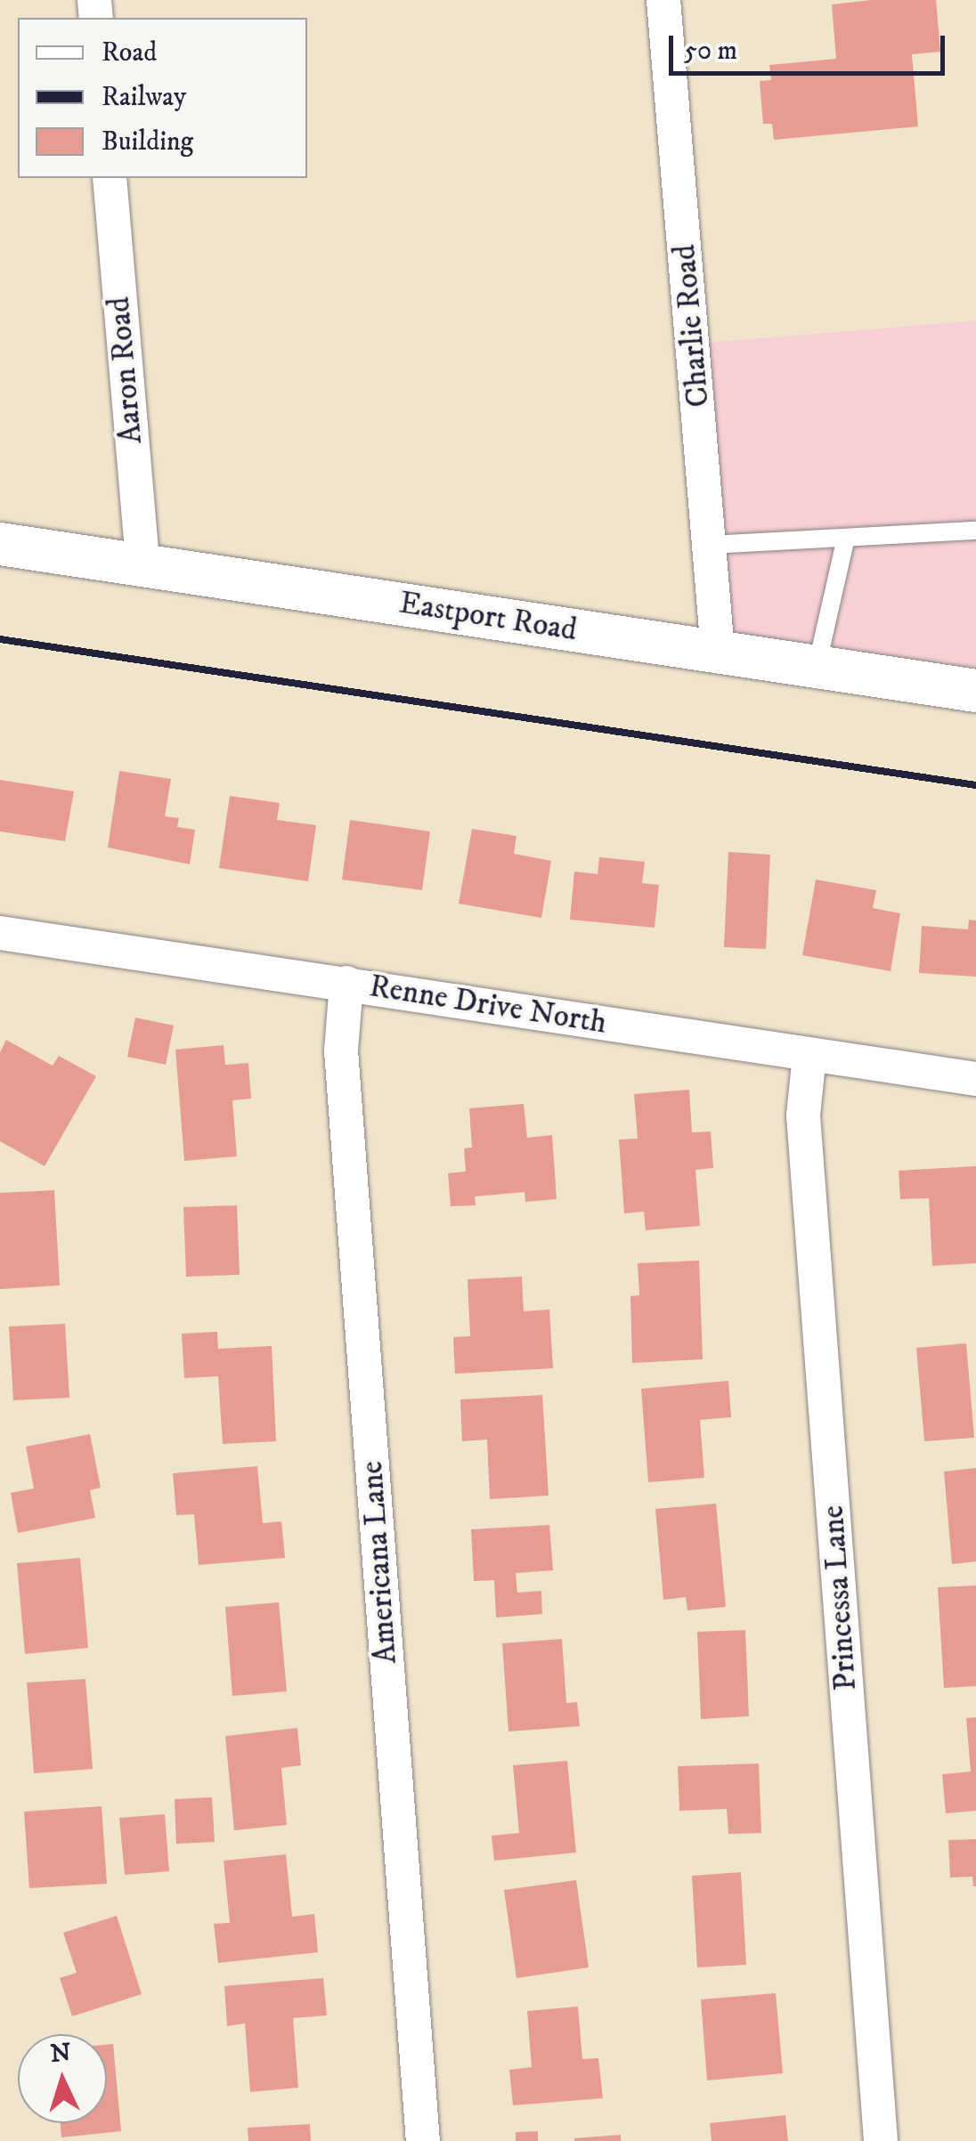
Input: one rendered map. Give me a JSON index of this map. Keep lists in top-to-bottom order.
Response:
{
  "streets": {
    "street": [
      "Charlie Road",
      "Aaron Road",
      "Eastport Road",
      "Renne Drive North",
      "Americana Lane",
      "Princessa Lane"
    ]
  },
  "crossings": [
    ["Charlie Road", "Eastport Road"],
    ["Aaron Road", "Eastport Road"],
    ["Renne Drive North", "Americana Lane"],
    ["Renne Drive North", "Princessa Lane"]
  ],
  "legend": ["Road", "Railway", "Building"],
  "scale_bar": "50 m",
  "north": "top"
}
